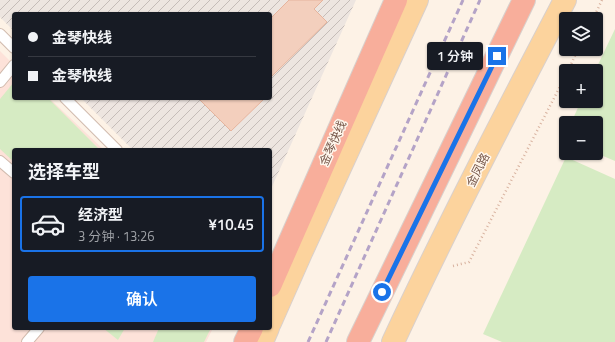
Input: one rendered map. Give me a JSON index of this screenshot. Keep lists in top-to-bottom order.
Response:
{
  "streets": {
    "highway": ["金琴快线"],
    "main road": ["金凤路"]
  },
  "page": {
    "map_buttons": ["+", "−"],
    "banner": ["金琴快线", "金琴快线"],
    "bubble": "1 分钟",
    "heading": "选择车型",
    "list": [
      {
        "name": "经济型",
        "note": "3 分钟 · 13:26",
        "value": "¥10.45"
      }
    ],
    "buttons": "确认"
  }
}
